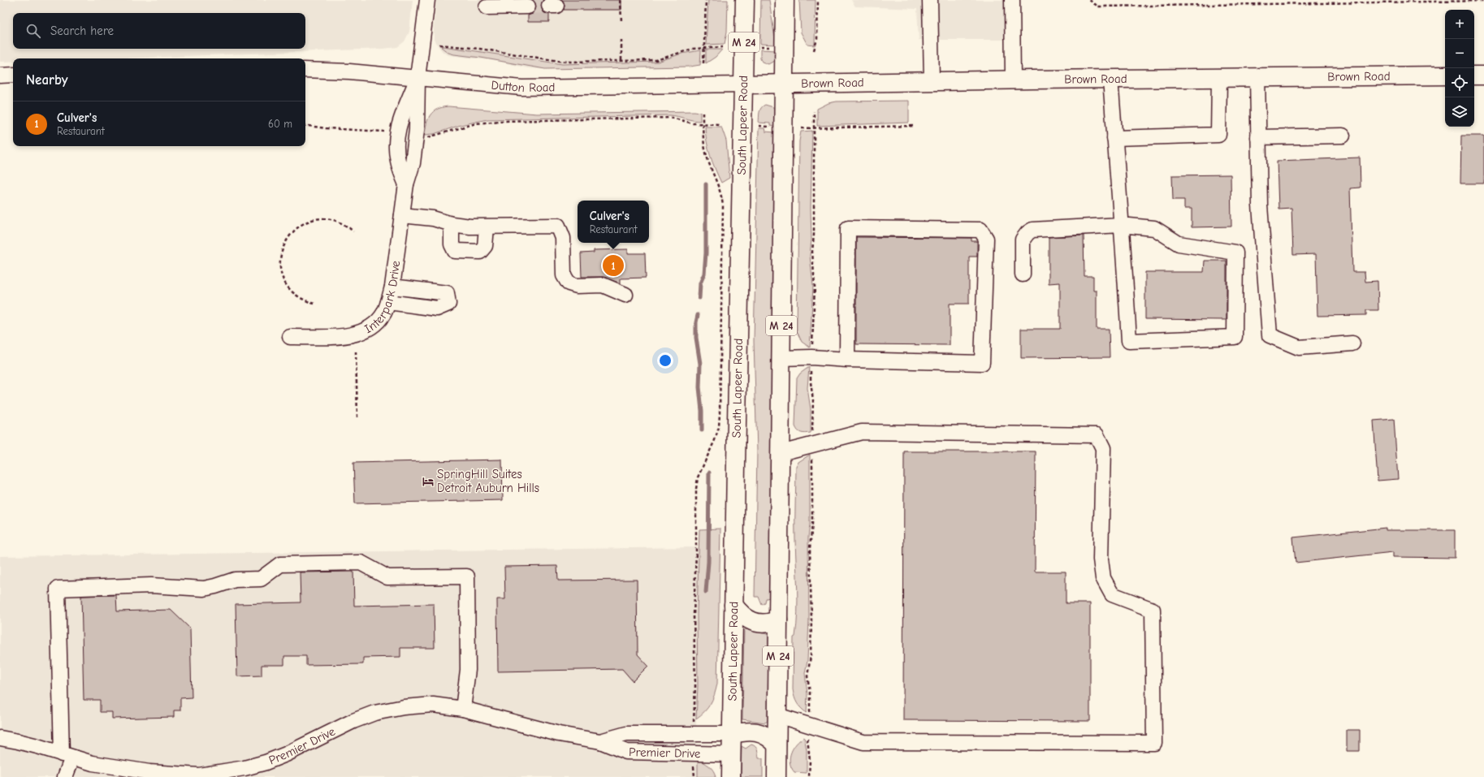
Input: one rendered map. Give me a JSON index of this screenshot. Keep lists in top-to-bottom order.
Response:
{
  "streets": {
    "main road": ["M 24", "Brown Road", "South Lapeer Road"],
    "street": ["Dutton Road", "Interpark Drive", "Premier Drive"]
  },
  "crossings": [
    ["M 24", "Brown Road"],
    ["Brown Road", "Dutton Road"],
    ["Brown Road", "South Lapeer Road"],
    ["Dutton Road", "South Lapeer Road"],
    ["Dutton Road", "Interpark Drive"],
    ["South Lapeer Road", "Premier Drive"]
  ],
  "places": {
    "hotel": ["SpringHill Suites Detroit Auburn Hills"]
  },
  "page": {
    "map_buttons": ["+", "−"],
    "search": "Search here",
    "heading": "Nearby",
    "list": [
      {
        "mark": "1",
        "name": "Culver's",
        "note": "Restaurant",
        "value": "60 m"
      }
    ],
    "popup": ["Culver's", "Restaurant"],
    "pins": "1"
  }
}
